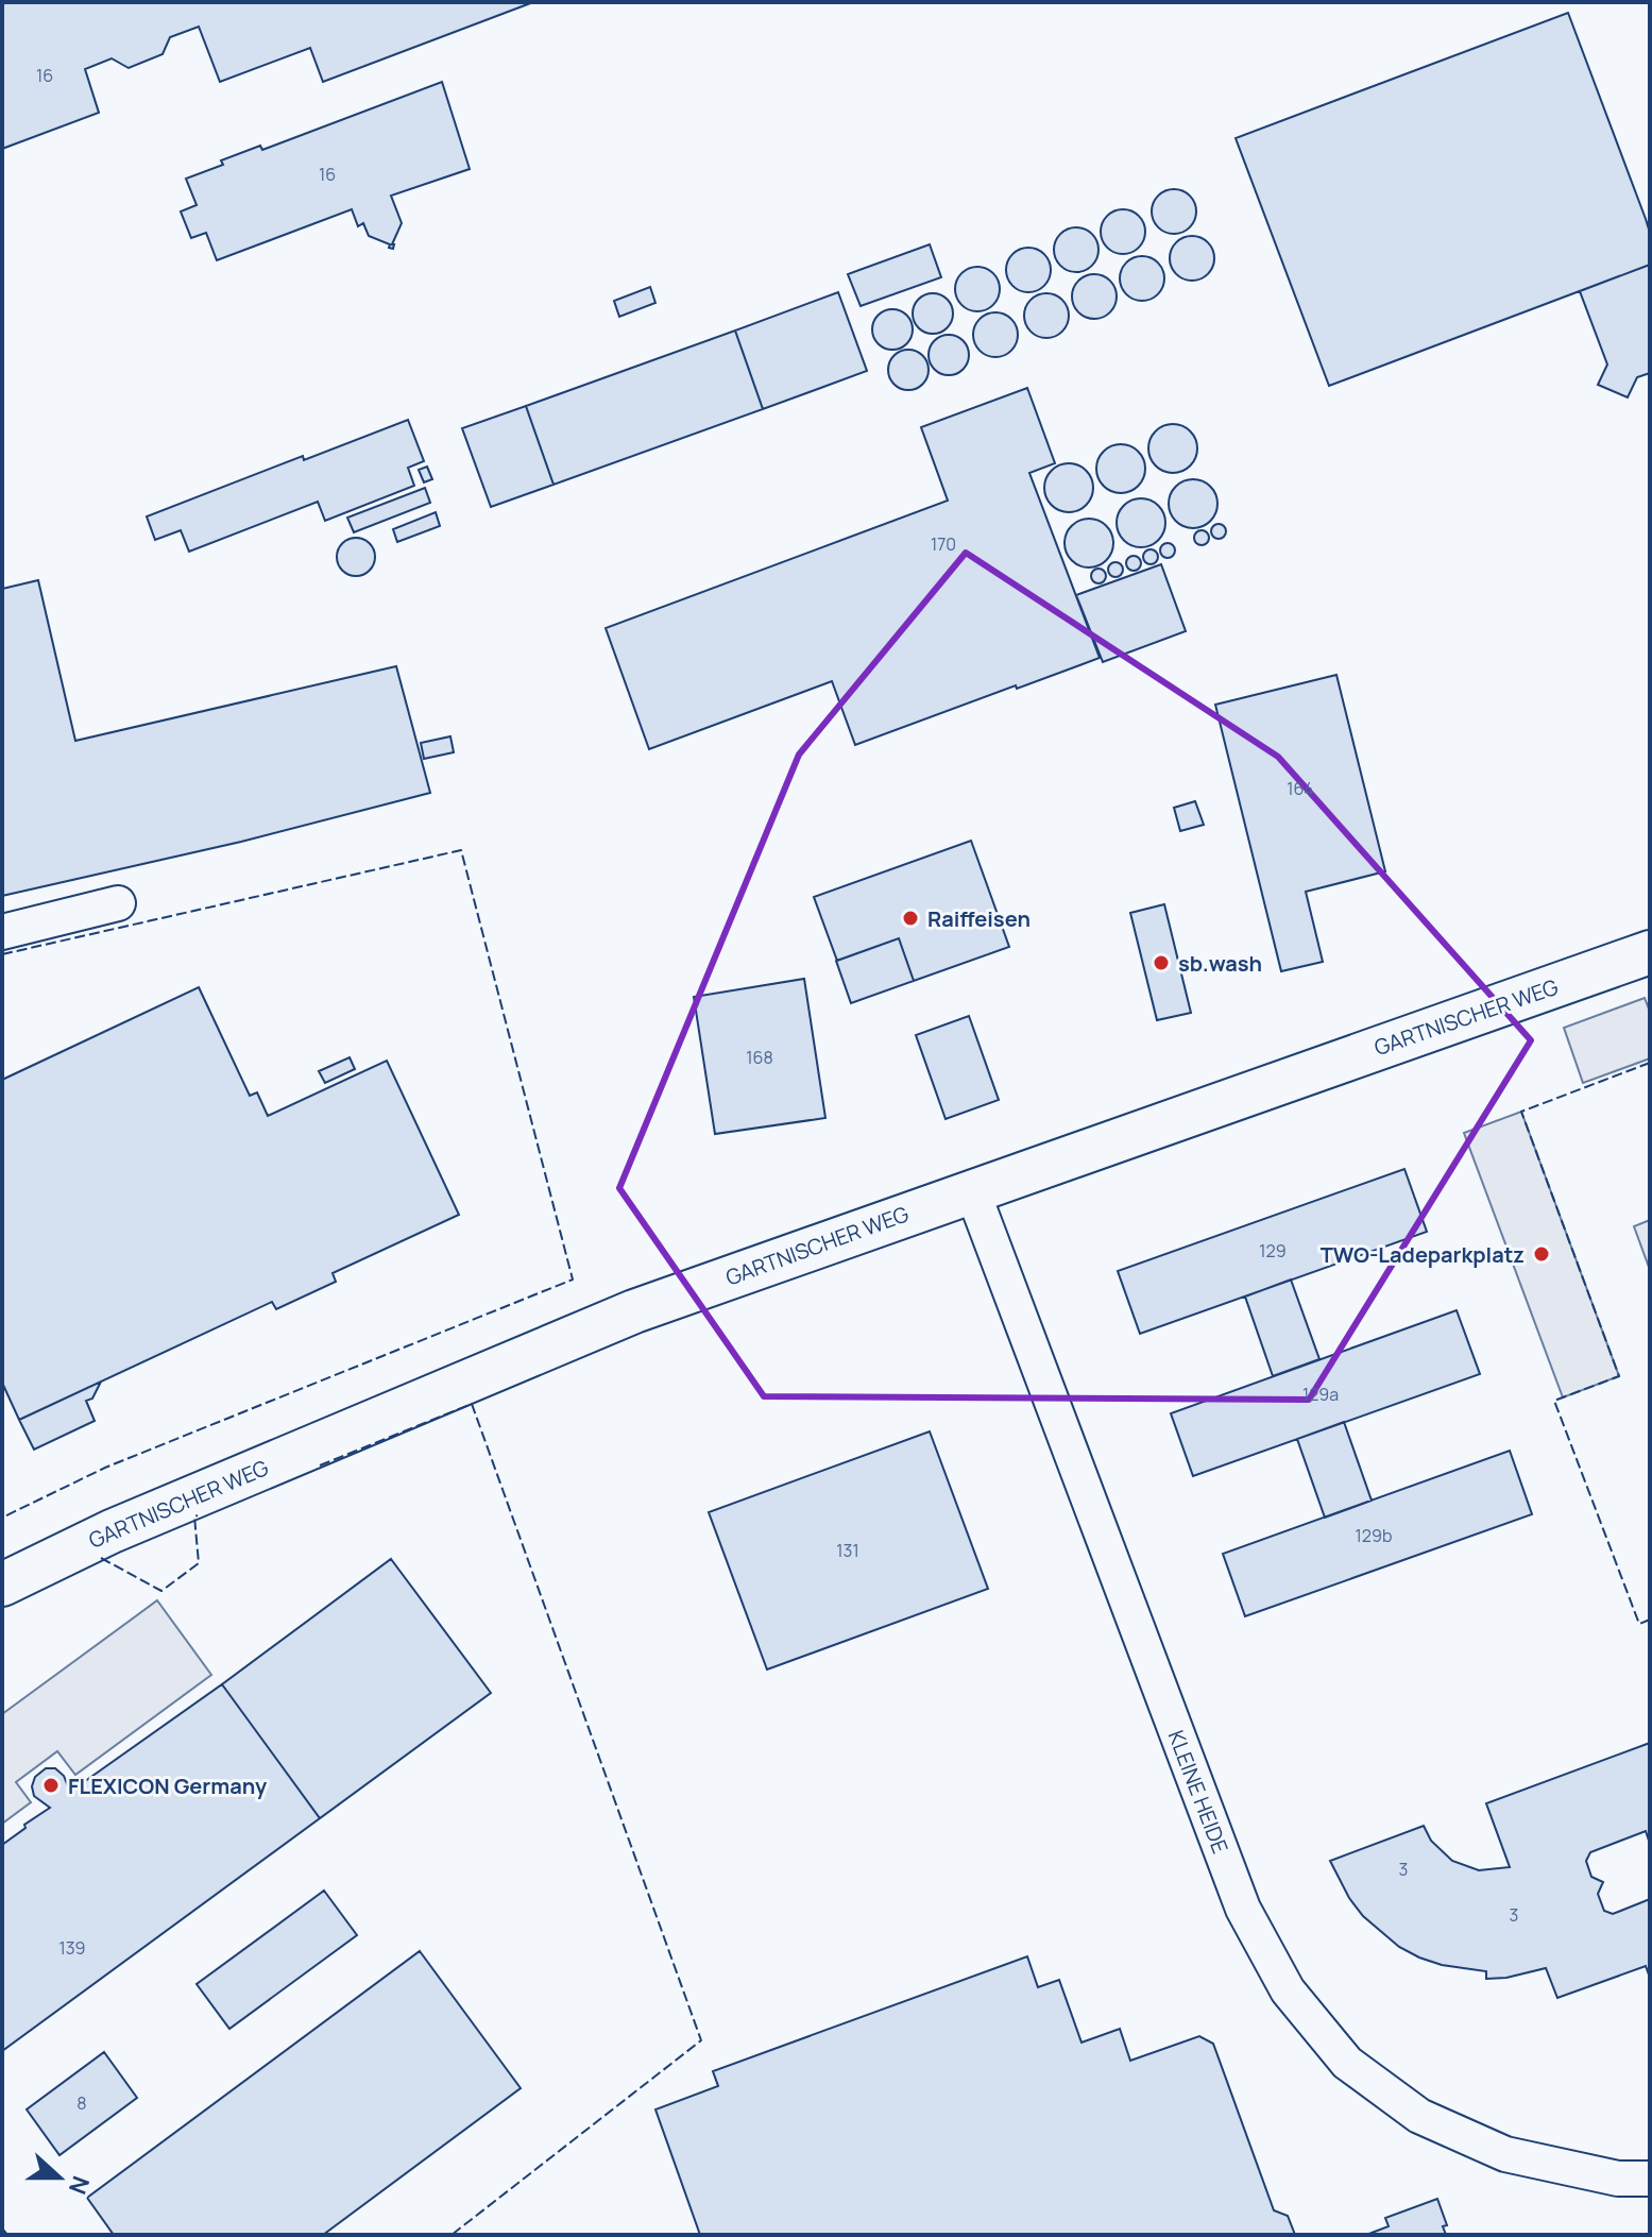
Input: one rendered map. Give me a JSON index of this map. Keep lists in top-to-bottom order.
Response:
{
  "streets": {
    "street": ["GARTNISCHER WEG", "KLEINE HEIDE"]
  },
  "crossings": [
    ["GARTNISCHER WEG", "KLEINE HEIDE"]
  ],
  "places": [
    "Raiffeisen",
    "sb.wash",
    "TWO-Ladeparkplatz",
    "FLEXICON Germany"
  ],
  "house_numbers": [
    "16",
    "16",
    "170",
    "164",
    "168",
    "129",
    "129a",
    "129b",
    "131",
    "3",
    "3",
    "139",
    "8"
  ],
  "north": "right"
}
